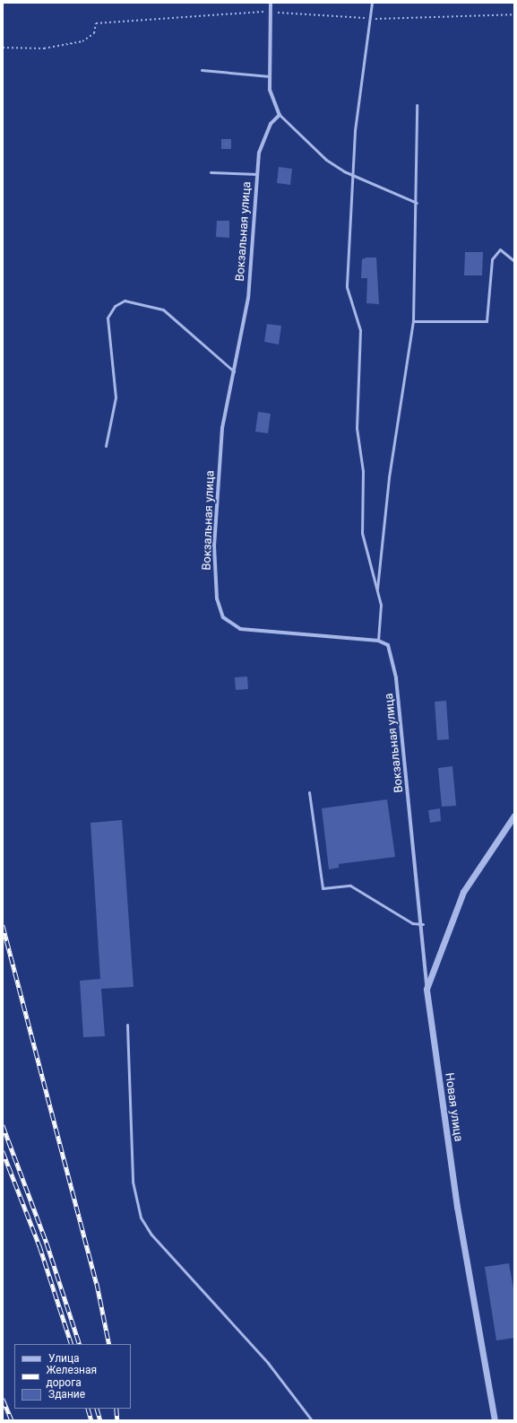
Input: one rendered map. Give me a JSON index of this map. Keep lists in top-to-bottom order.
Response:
{
  "streets": {
    "street": ["Вокзальная улица", "Новая улица"]
  },
  "crossings": [
    ["Вокзальная улица", "Новая улица"]
  ],
  "legend": ["Улица", "Железная дорога", "Здание"]
}
